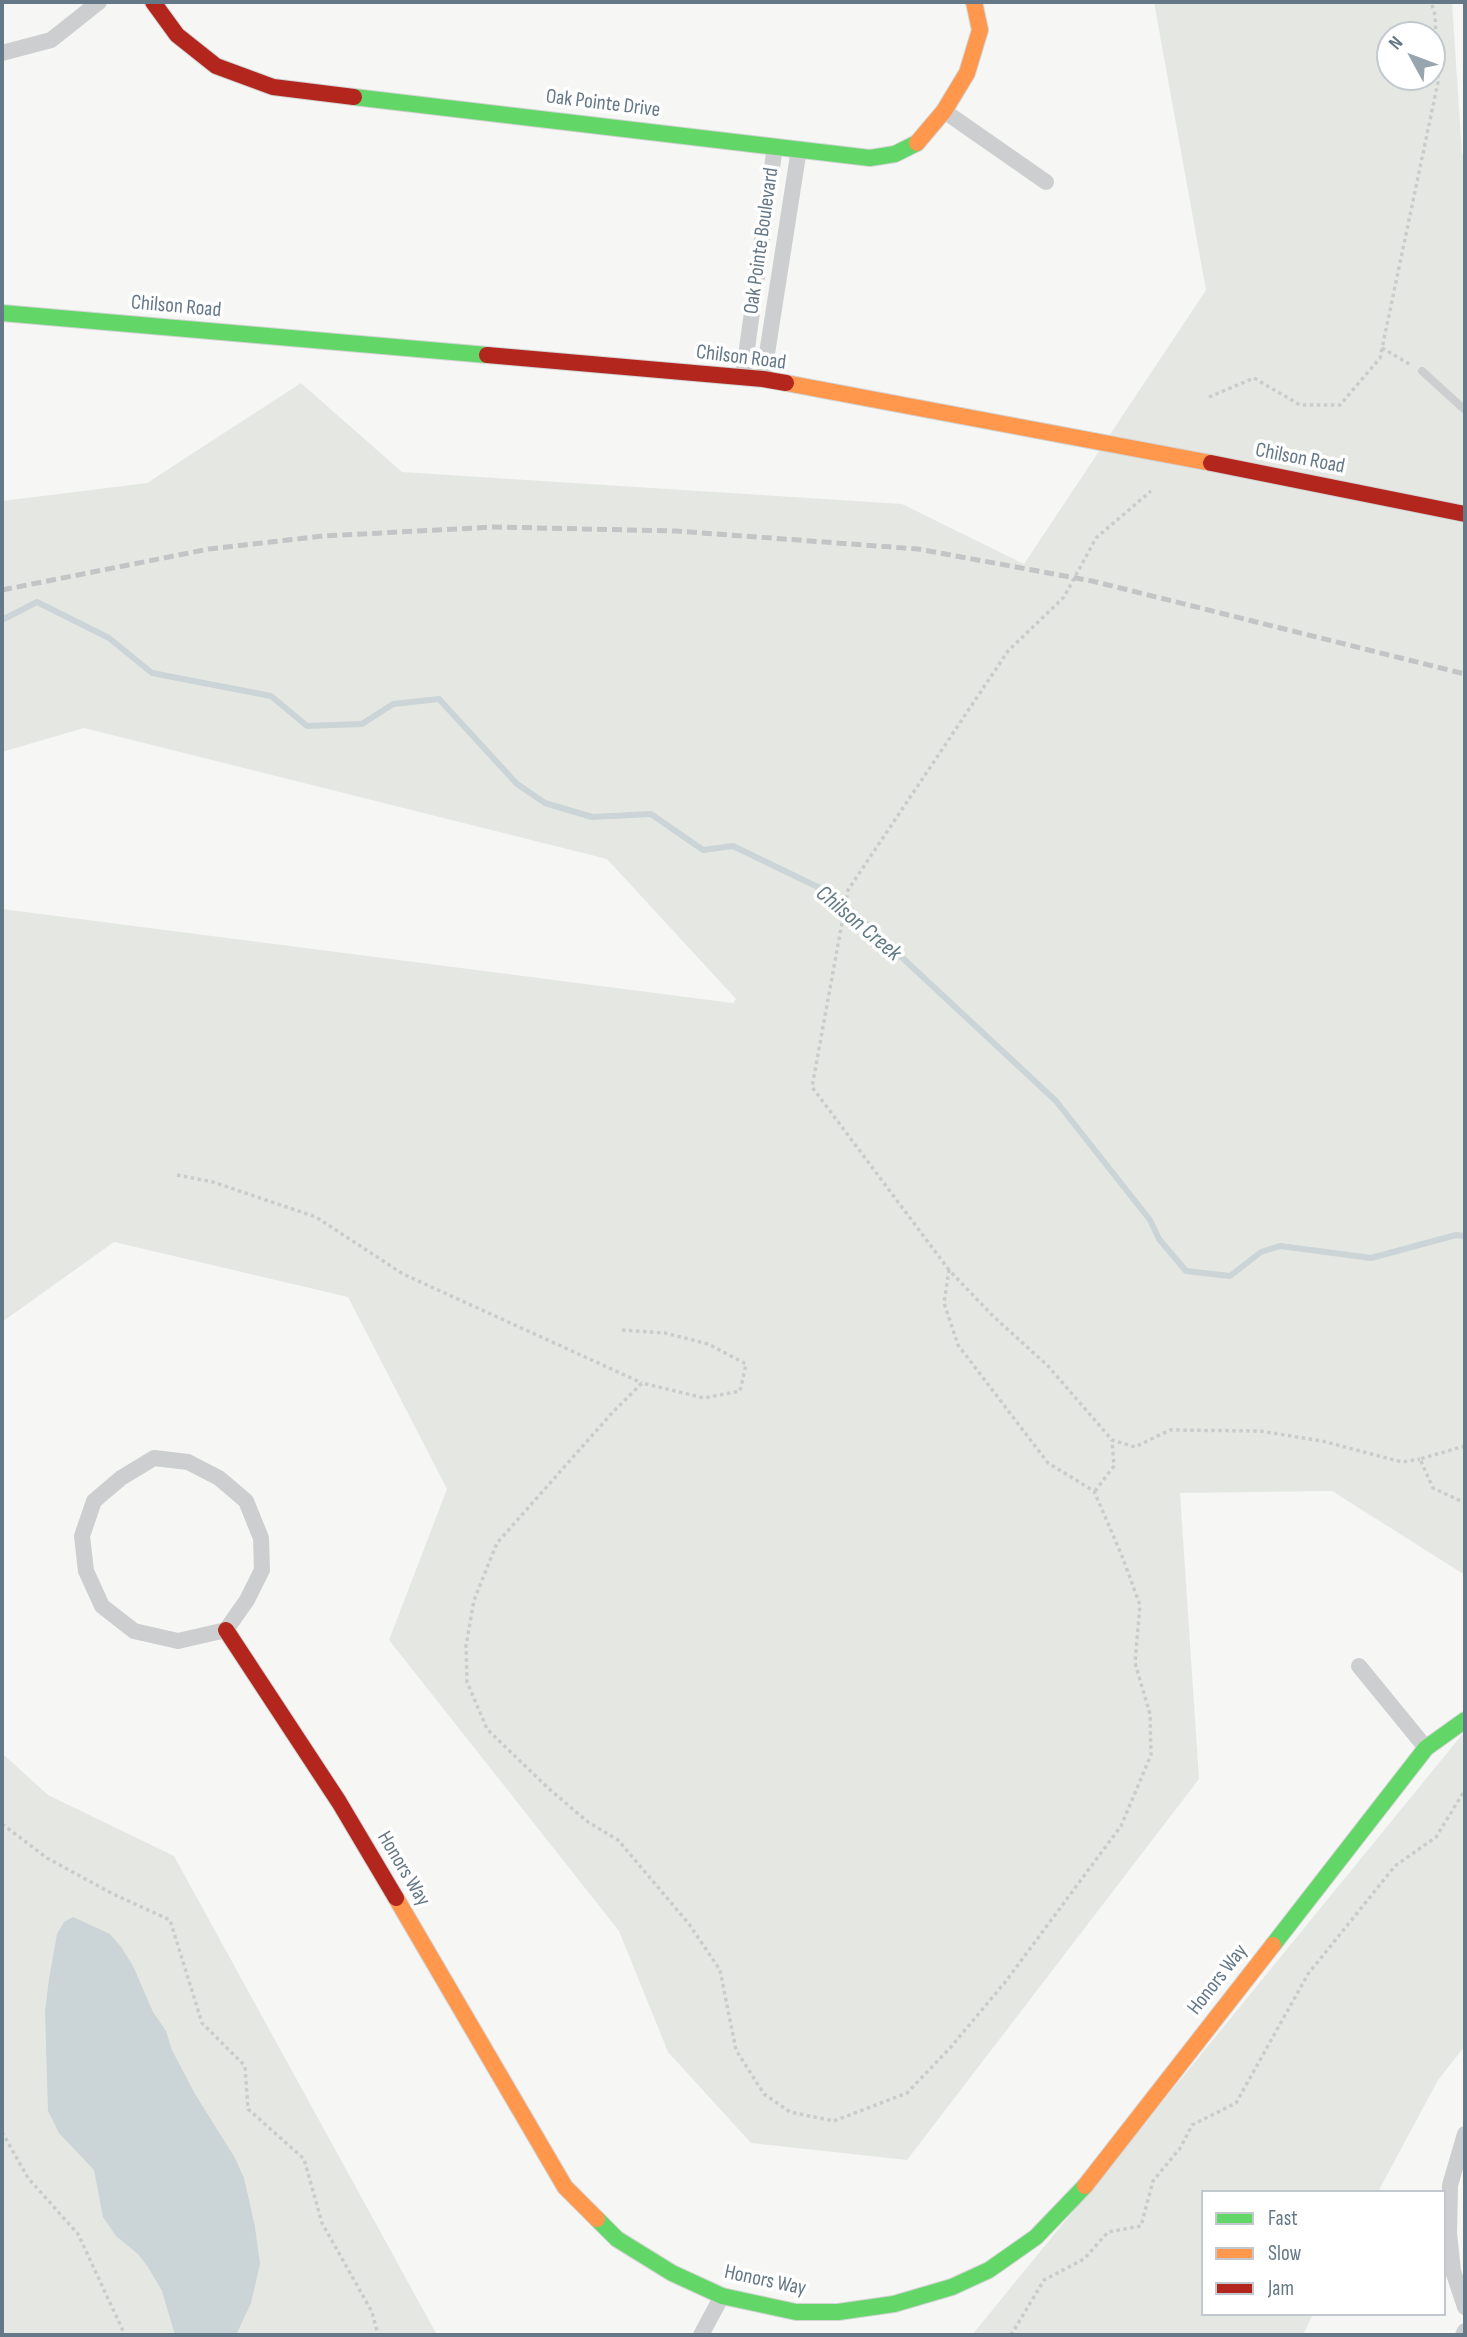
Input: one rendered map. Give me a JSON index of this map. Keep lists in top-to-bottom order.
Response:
{
  "streets": {
    "street": [
      "Oak Pointe Drive",
      "Oak Pointe Boulevard",
      "Chilson Road",
      "Honors Way"
    ]
  },
  "crossings": [
    ["Oak Pointe Drive", "Oak Pointe Boulevard"],
    ["Oak Pointe Boulevard", "Chilson Road"]
  ],
  "water": ["Chilson Creek"],
  "legend": ["Fast", "Slow", "Jam"],
  "north": "top left"
}
